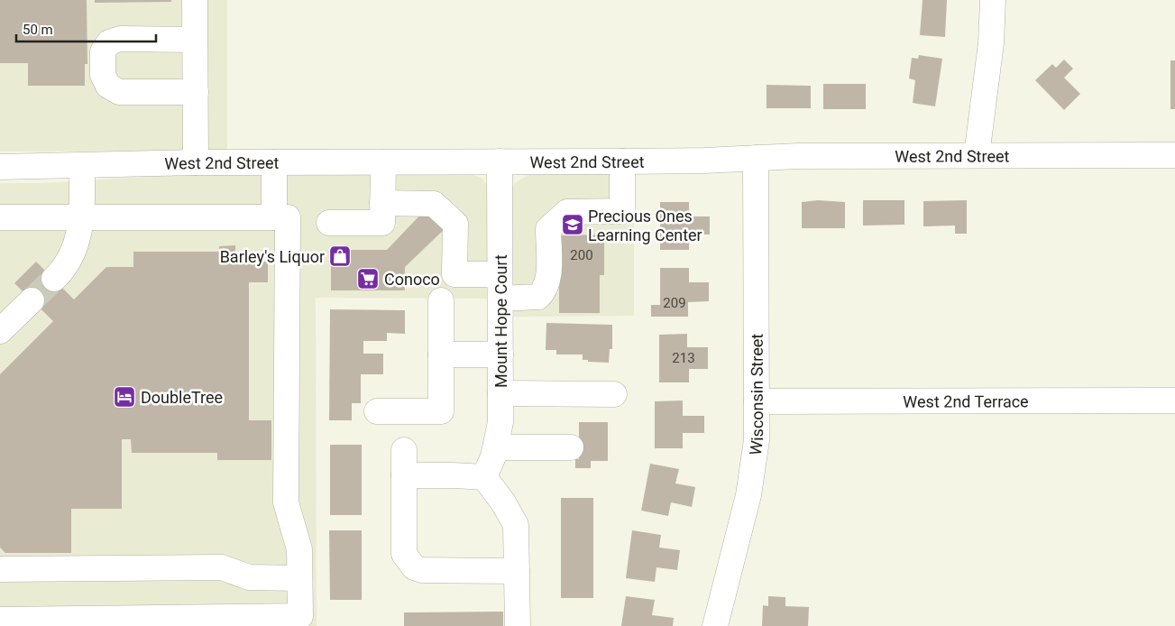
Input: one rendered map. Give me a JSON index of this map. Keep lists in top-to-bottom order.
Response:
{
  "streets": {
    "street": [
      "West 2nd Street",
      "Mount Hope Court",
      "Wisconsin Street",
      "West 2nd Terrace"
    ]
  },
  "crossings": [
    ["West 2nd Street", "Mount Hope Court"],
    ["West 2nd Street", "Wisconsin Street"],
    ["Wisconsin Street", "West 2nd Terrace"]
  ],
  "places": {
    "school or university": ["Precious Ones Learning Center"],
    "shop": ["Barley's Liquor"],
    "supermarket": ["Conoco"],
    "hotel": ["DoubleTree"]
  },
  "house_numbers": ["200", "209", "213"],
  "scale_bar": "50 m"
}
